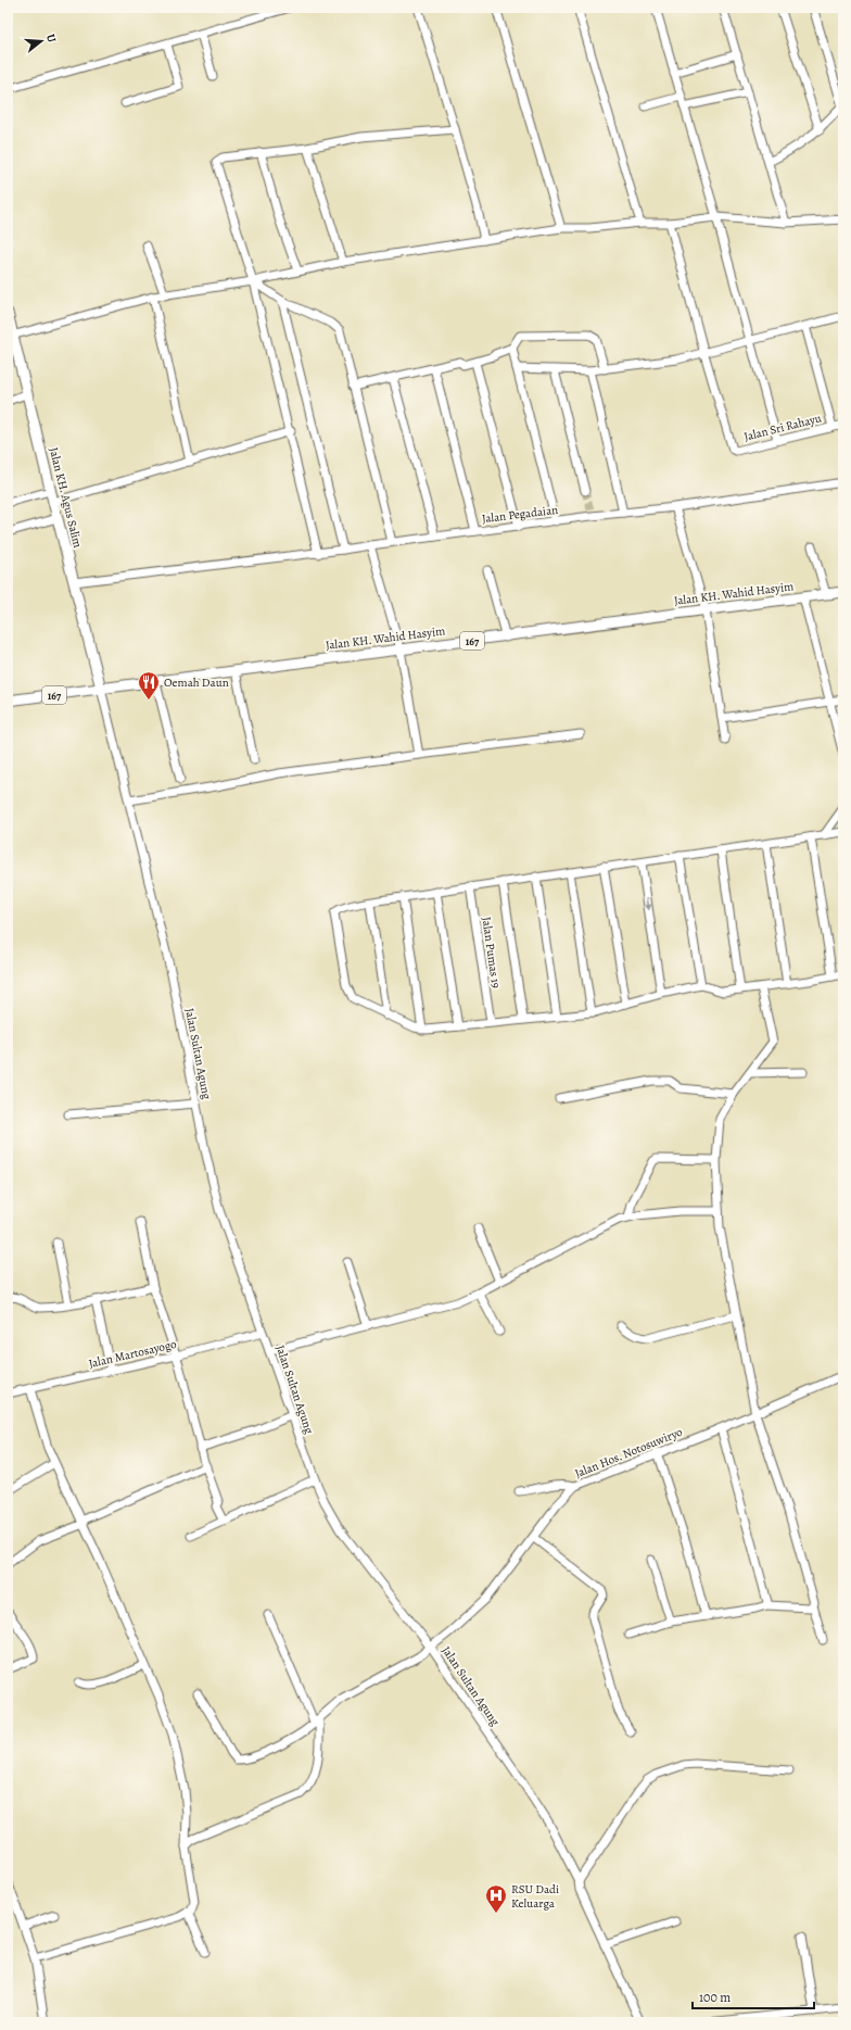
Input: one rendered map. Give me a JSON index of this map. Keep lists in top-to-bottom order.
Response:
{
  "streets": {
    "main road": ["Jalan KH. Agus Salim", "Jalan KH. Wahid Hasyim", "167"],
    "street": [
      "Jalan Sri Rahayu",
      "Jalan Pegadaian",
      "Jalan Pumas 19",
      "Jalan Sultan Agung",
      "Jalan Martosayogo",
      "Jalan Hos. Notosuwiryo"
    ]
  },
  "crossings": [
    ["Jalan KH. Agus Salim", "Jalan Pegadaian"],
    ["Jalan KH. Agus Salim", "Jalan KH. Wahid Hasyim"],
    ["Jalan KH. Agus Salim", "Jalan Sultan Agung"],
    ["Jalan KH. Wahid Hasyim", "Jalan Sultan Agung"],
    ["Jalan Sultan Agung", "Jalan Martosayogo"],
    ["Jalan Sultan Agung", "Jalan Hos. Notosuwiryo"]
  ],
  "places": {
    "restaurant": ["Oemah Daun"],
    "hospital": ["RSU Dadi Keluarga"]
  },
  "scale_bar": "100 m",
  "north": "right"
}
